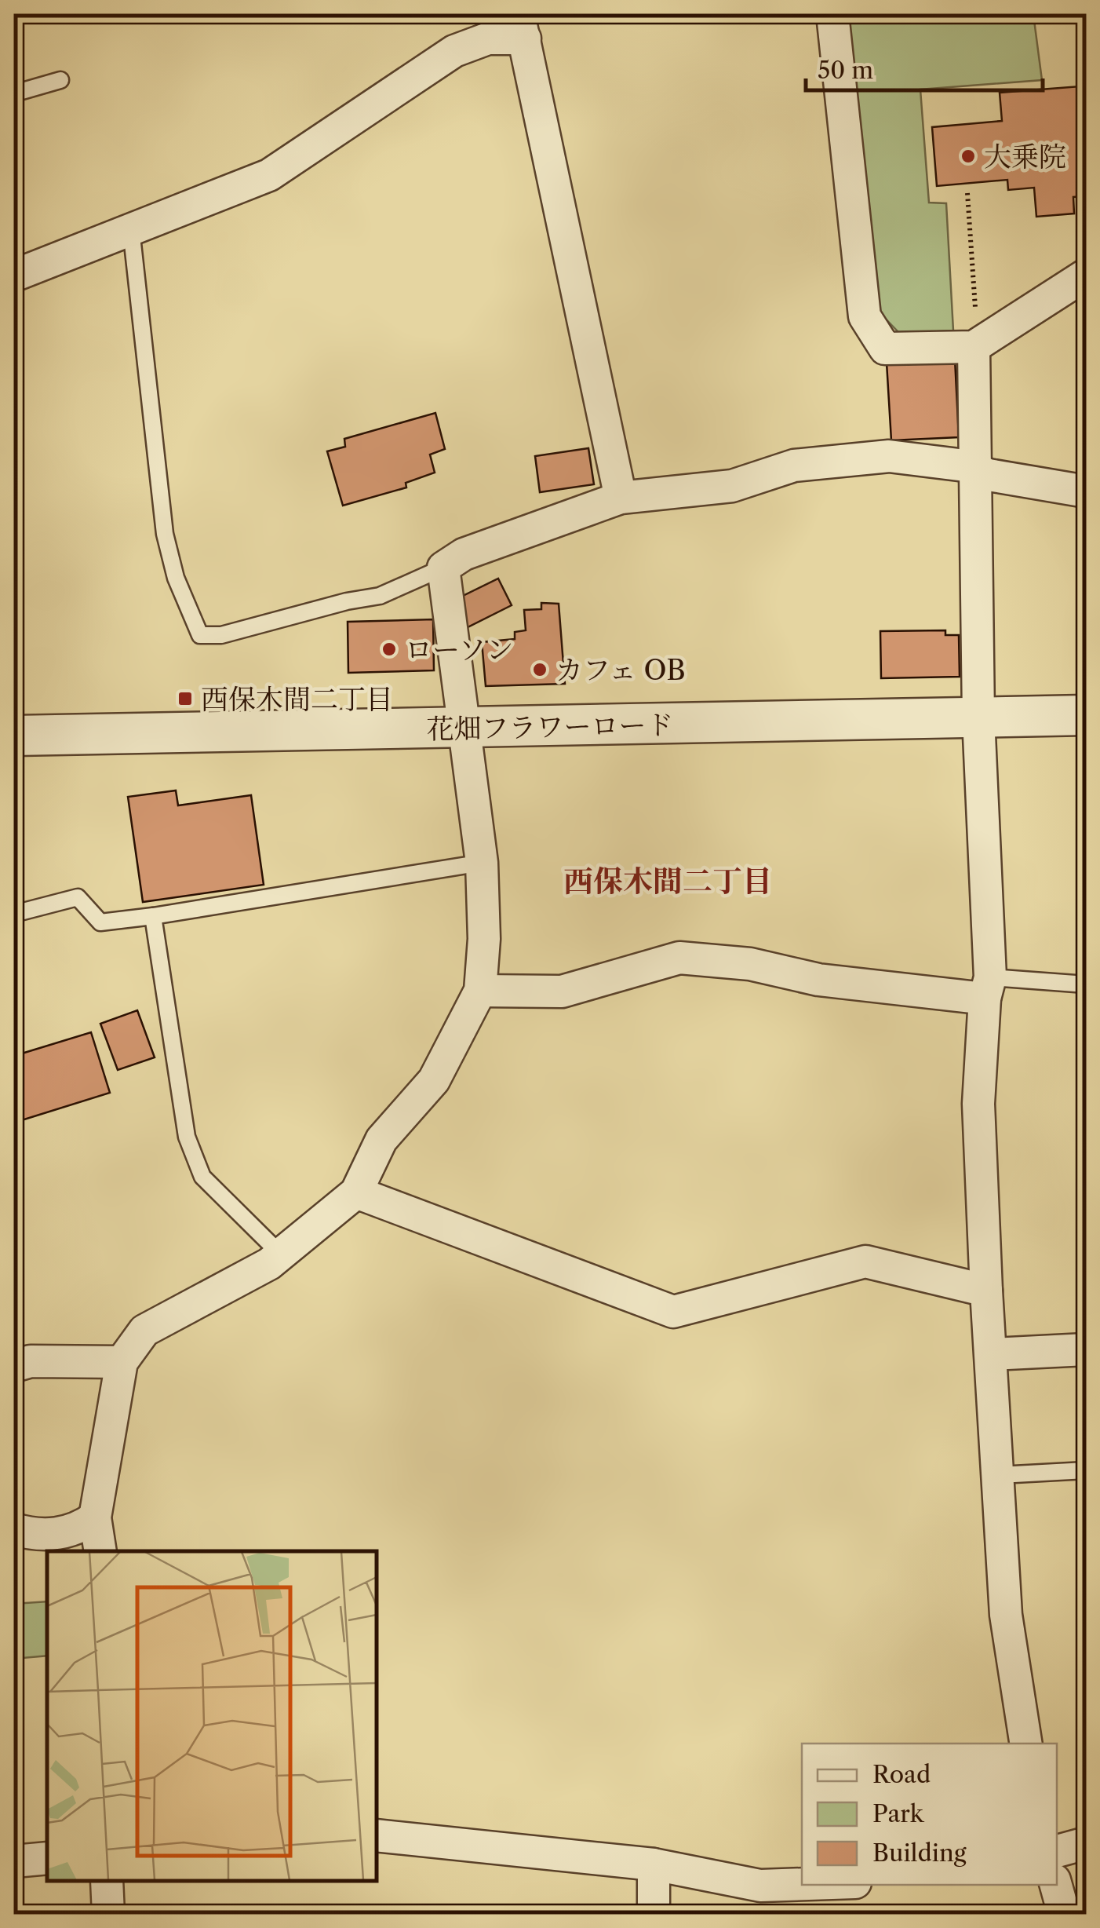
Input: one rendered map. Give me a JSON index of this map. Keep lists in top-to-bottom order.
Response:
{
  "streets": {
    "street": ["花畑フラワーロード"]
  },
  "districts": ["西保木間二丁目"],
  "places": {
    "other": ["大乗院", "ローソン", "カフェ OB"],
    "transit": ["西保木間二丁目"]
  },
  "legend": ["Road", "Park", "Building"],
  "scale_bar": "50 m"
}
